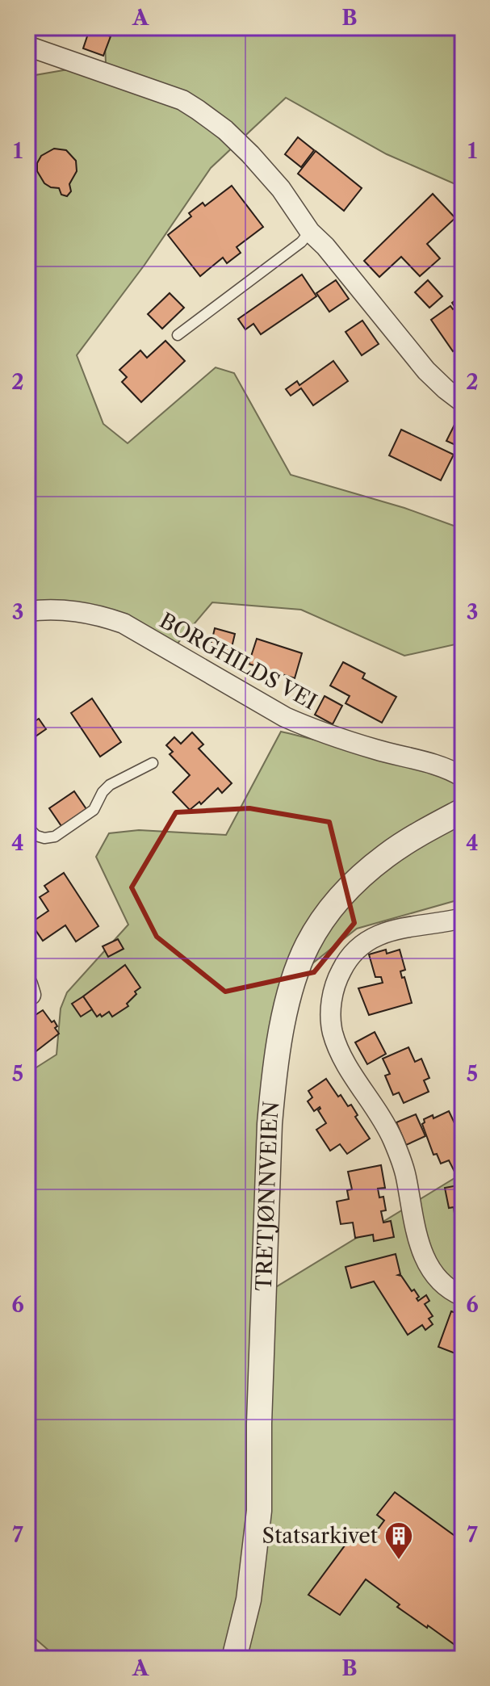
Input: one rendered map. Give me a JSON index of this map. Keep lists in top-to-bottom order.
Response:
{
  "streets": {
    "street": ["BORGHILDS VEI", "TRETJØNNVEIEN"]
  },
  "places": {
    "building": ["Statsarkivet"]
  },
  "grid": {
    "columns": ["A", "B"],
    "rows": [
      "1",
      "2",
      "3",
      "4",
      "5",
      "6",
      "7"
    ]
  }
}
